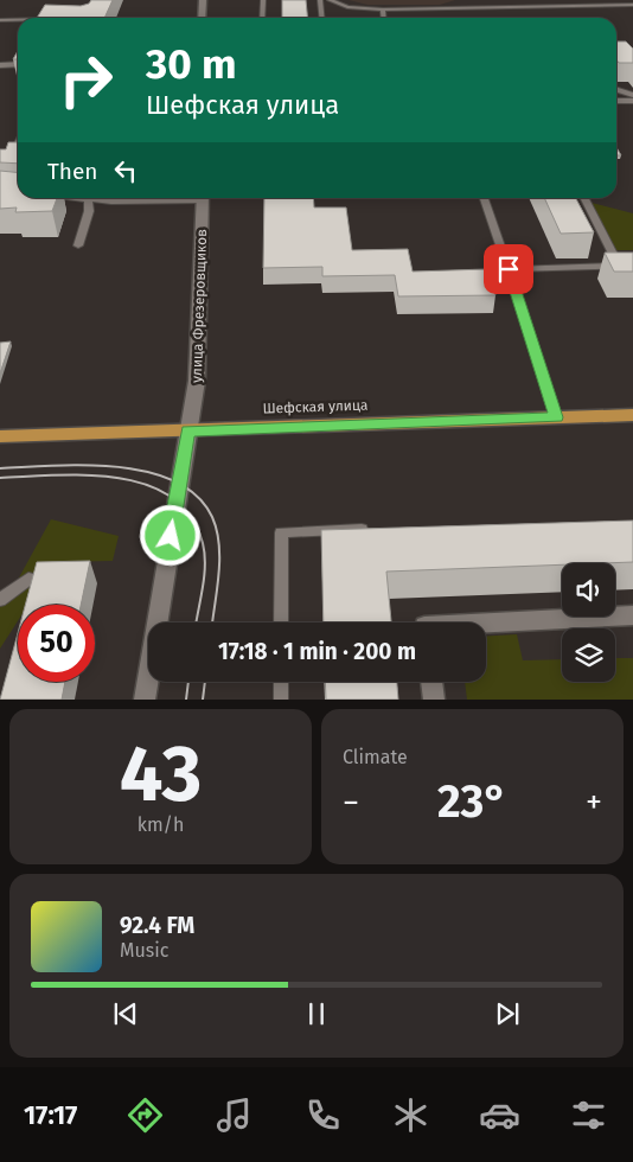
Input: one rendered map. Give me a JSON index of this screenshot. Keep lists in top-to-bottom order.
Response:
{
  "streets": {
    "main road": ["улица Фрезеровщиков", "Шефская улица"]
  },
  "crossings": [
    ["улица Фрезеровщиков", "Шефская улица"]
  ],
  "page": {
    "turn": ["30 m", "Шефская улица"],
    "then": "Then",
    "limit": "50",
    "trip": "17:18 · 1 min · 200 m",
    "tile": [
      ["43", "km/h"],
      "Climate"
    ],
    "heat": ["−", "23°", "+"],
    "song": ["92.4 FM", "Music"],
    "tabs": "17:17"
  }
}
